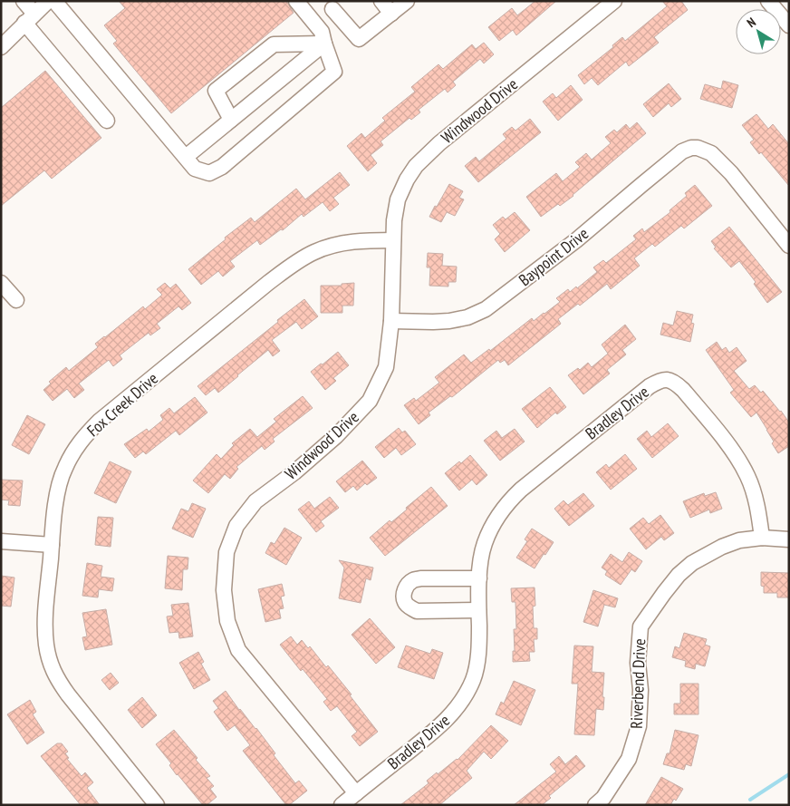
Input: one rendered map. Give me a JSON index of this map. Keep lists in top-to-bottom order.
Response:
{
  "streets": {
    "street": [
      "Windwood Drive",
      "Baypoint Drive",
      "Fox Creek Drive",
      "Bradley Drive",
      "Riverbend Drive"
    ]
  },
  "crossings": [
    ["Windwood Drive", "Baypoint Drive"],
    ["Windwood Drive", "Fox Creek Drive"],
    ["Windwood Drive", "Bradley Drive"],
    ["Bradley Drive", "Riverbend Drive"]
  ],
  "north": "top left"
}
